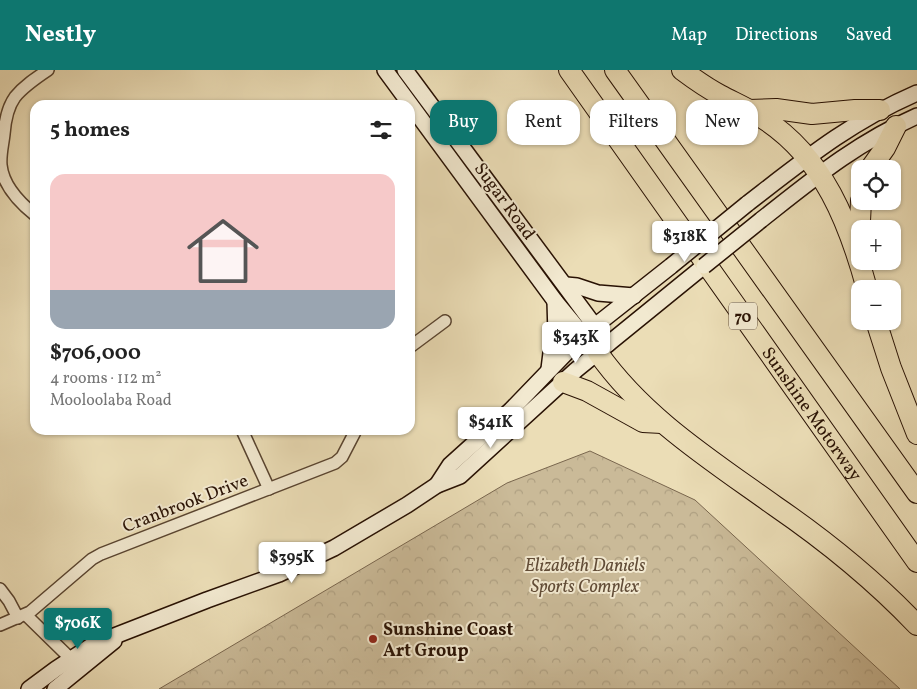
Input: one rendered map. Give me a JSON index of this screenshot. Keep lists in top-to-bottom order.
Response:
{
  "streets": {
    "highway": ["70", "Sunshine Motorway"],
    "main road": ["Sugar Road"],
    "street": ["Cranbrook Drive"]
  },
  "parks": ["Elizabeth Daniels Sports Complex"],
  "places": ["Sunshine Coast Art Group"],
  "page": {
    "header": "Nestly",
    "nav": ["Map", "Directions", "Saved"],
    "chip": [
      "Buy",
      "Rent",
      "Filters",
      "New"
    ],
    "heading": "5 homes",
    "map_buttons": ["+", "−"],
    "list": [
      {
        "name": "$706,000",
        "note": "4 rooms · 112 m² · Mooloolaba Road"
      }
    ],
    "price": [
      "$318K",
      "$343K",
      "$541K",
      "$395K",
      "$706K"
    ]
  }
}
